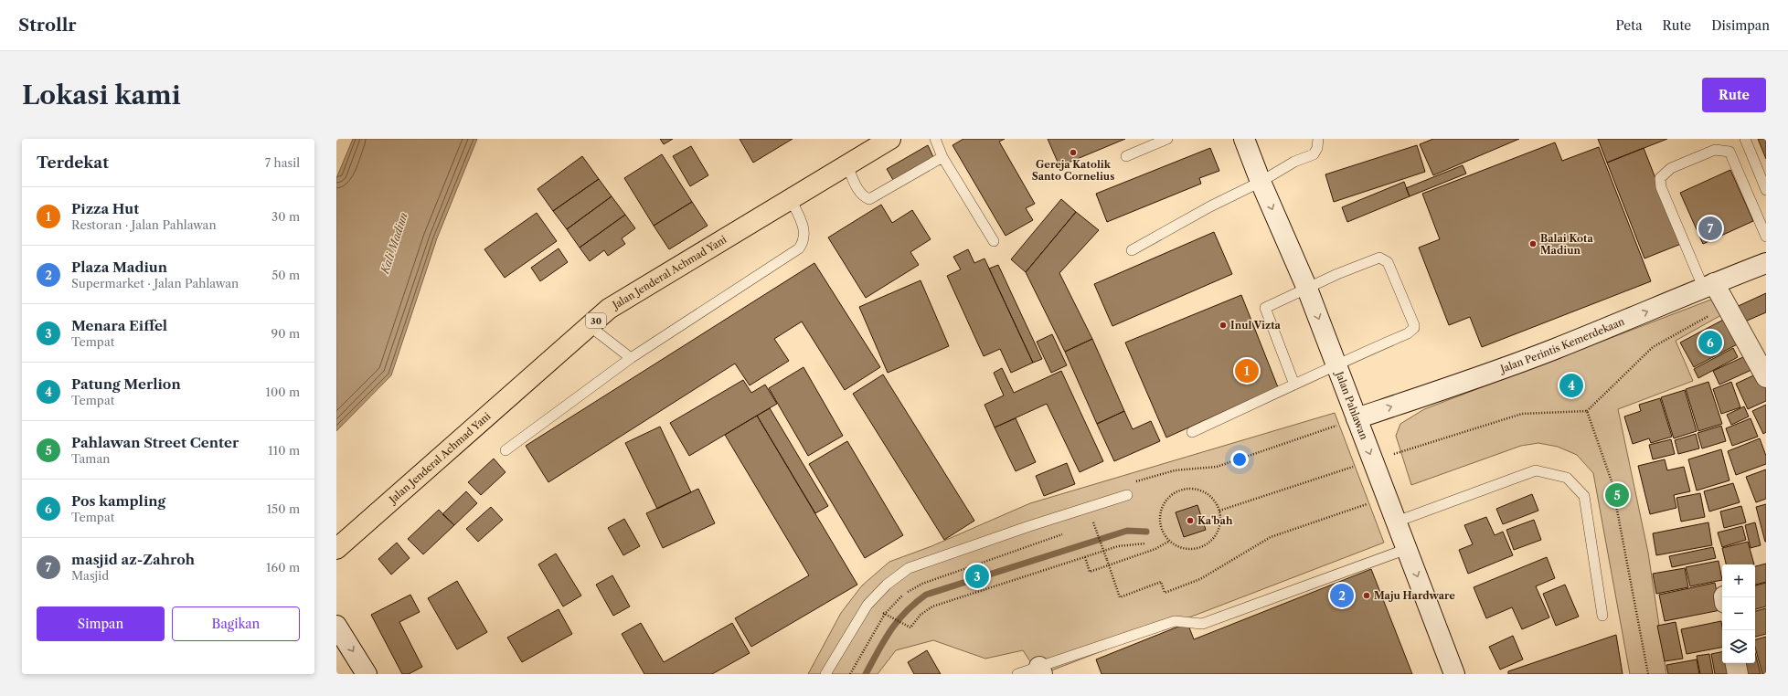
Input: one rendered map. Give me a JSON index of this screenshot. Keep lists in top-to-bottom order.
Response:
{
  "streets": {
    "highway": ["Jalan Jenderal Achmad Yani", "30"],
    "main road": ["Jalan Perintis Kemerdekaan", "Jalan Pahlawan"]
  },
  "crossings": [
    ["Jalan Perintis Kemerdekaan", "Jalan Pahlawan"]
  ],
  "one_way": ["Jalan Perintis Kemerdekaan", "Jalan Pahlawan"],
  "water": ["Kali Madiun"],
  "places": [
    "Gereja Katolik Santo Cornelius",
    "Balai Kota Madiun",
    "Inul Vizta",
    "Ka'bah",
    "Maju Hardware"
  ],
  "page": {
    "header": "Strollr",
    "nav": ["Peta", "Rute", "Disimpan"],
    "buttons": [
      "Rute",
      ["Simpan", "Bagikan"]
    ],
    "title": "Lokasi kami",
    "heading": ["Terdekat", "7 hasil"],
    "list": [
      {
        "mark": "1",
        "name": "Pizza Hut",
        "note": "Restoran · Jalan Pahlawan",
        "value": "30 m"
      },
      {
        "mark": "2",
        "name": "Plaza Madiun",
        "note": "Supermarket · Jalan Pahlawan",
        "value": "50 m"
      },
      {
        "mark": "3",
        "name": "Menara Eiffel",
        "note": "Tempat",
        "value": "90 m"
      },
      {
        "mark": "4",
        "name": "Patung Merlion",
        "note": "Tempat",
        "value": "100 m"
      },
      {
        "mark": "5",
        "name": "Pahlawan Street Center",
        "note": "Taman",
        "value": "110 m"
      },
      {
        "mark": "6",
        "name": "Pos kampling",
        "note": "Tempat",
        "value": "150 m"
      },
      {
        "mark": "7",
        "name": "masjid az-Zahroh",
        "note": "Masjid",
        "value": "160 m"
      }
    ],
    "pins": [
      "7",
      "6",
      "1",
      "4",
      "5",
      "3",
      "2"
    ],
    "map_buttons": ["+", "−"]
  }
}
